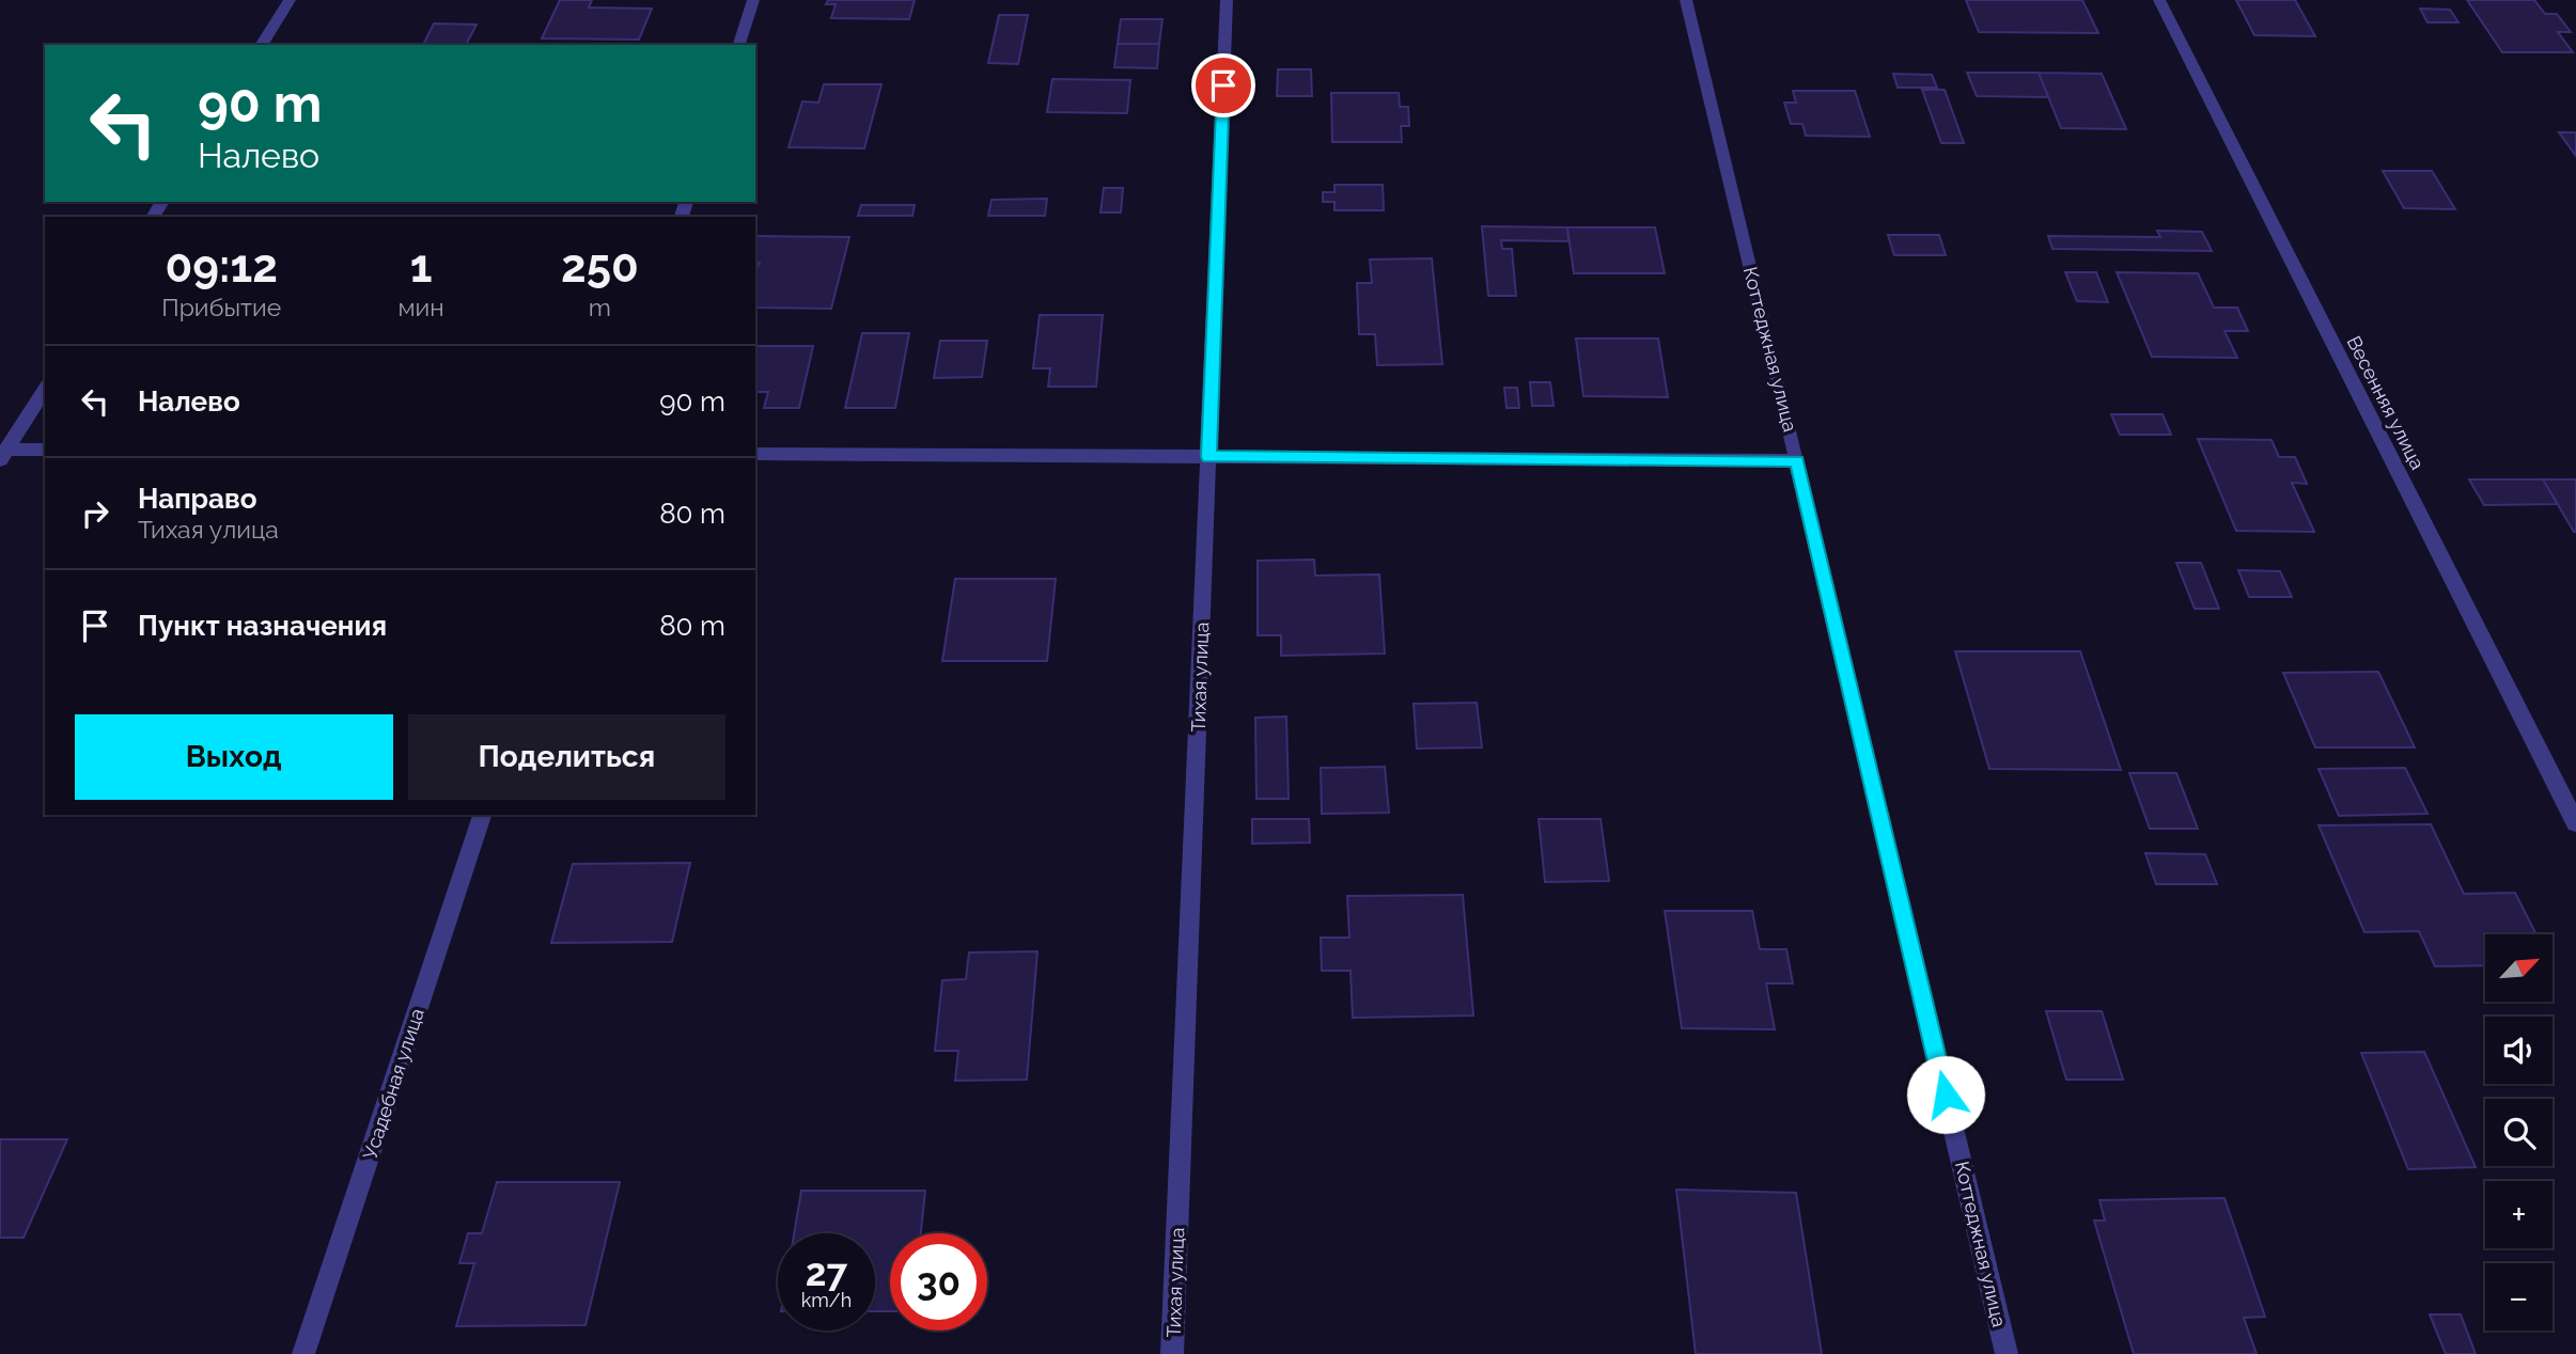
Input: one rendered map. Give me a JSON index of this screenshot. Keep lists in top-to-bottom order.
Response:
{
  "streets": {
    "street": [
      "Коттеджная улица",
      "Весенняя улица",
      "Тихая улица",
      "Усадебная улица"
    ]
  },
  "north": "top right",
  "page": {
    "turn": ["90 m", "Налево"],
    "eta": [
      "09:12",
      "Прибытие",
      "1",
      "мин",
      "250",
      "m"
    ],
    "list": [
      {
        "name": "Налево",
        "value": "90 m"
      },
      {
        "name": "Направо",
        "note": "Тихая улица",
        "value": "80 m"
      },
      {
        "name": "Пункт назначения",
        "value": "80 m"
      }
    ],
    "buttons": ["Выход", "Поделиться"],
    "map_buttons": ["+", "−"],
    "speed": "27 km/h",
    "limit": "30"
  }
}
